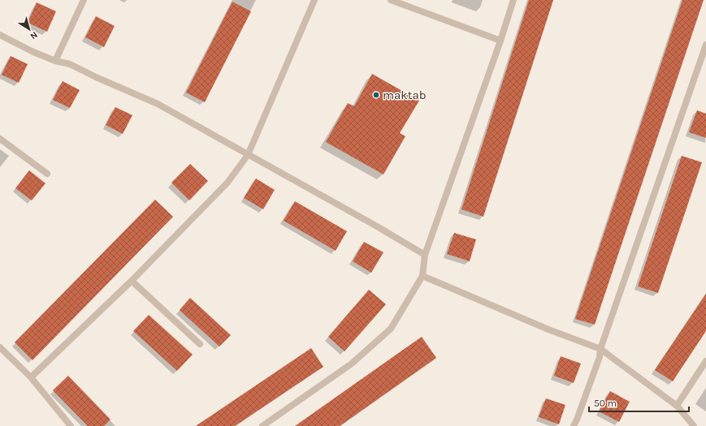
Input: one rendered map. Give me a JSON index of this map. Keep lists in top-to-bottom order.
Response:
{
  "places": ["maktab"],
  "scale_bar": "50 m",
  "north": "bottom right"
}
